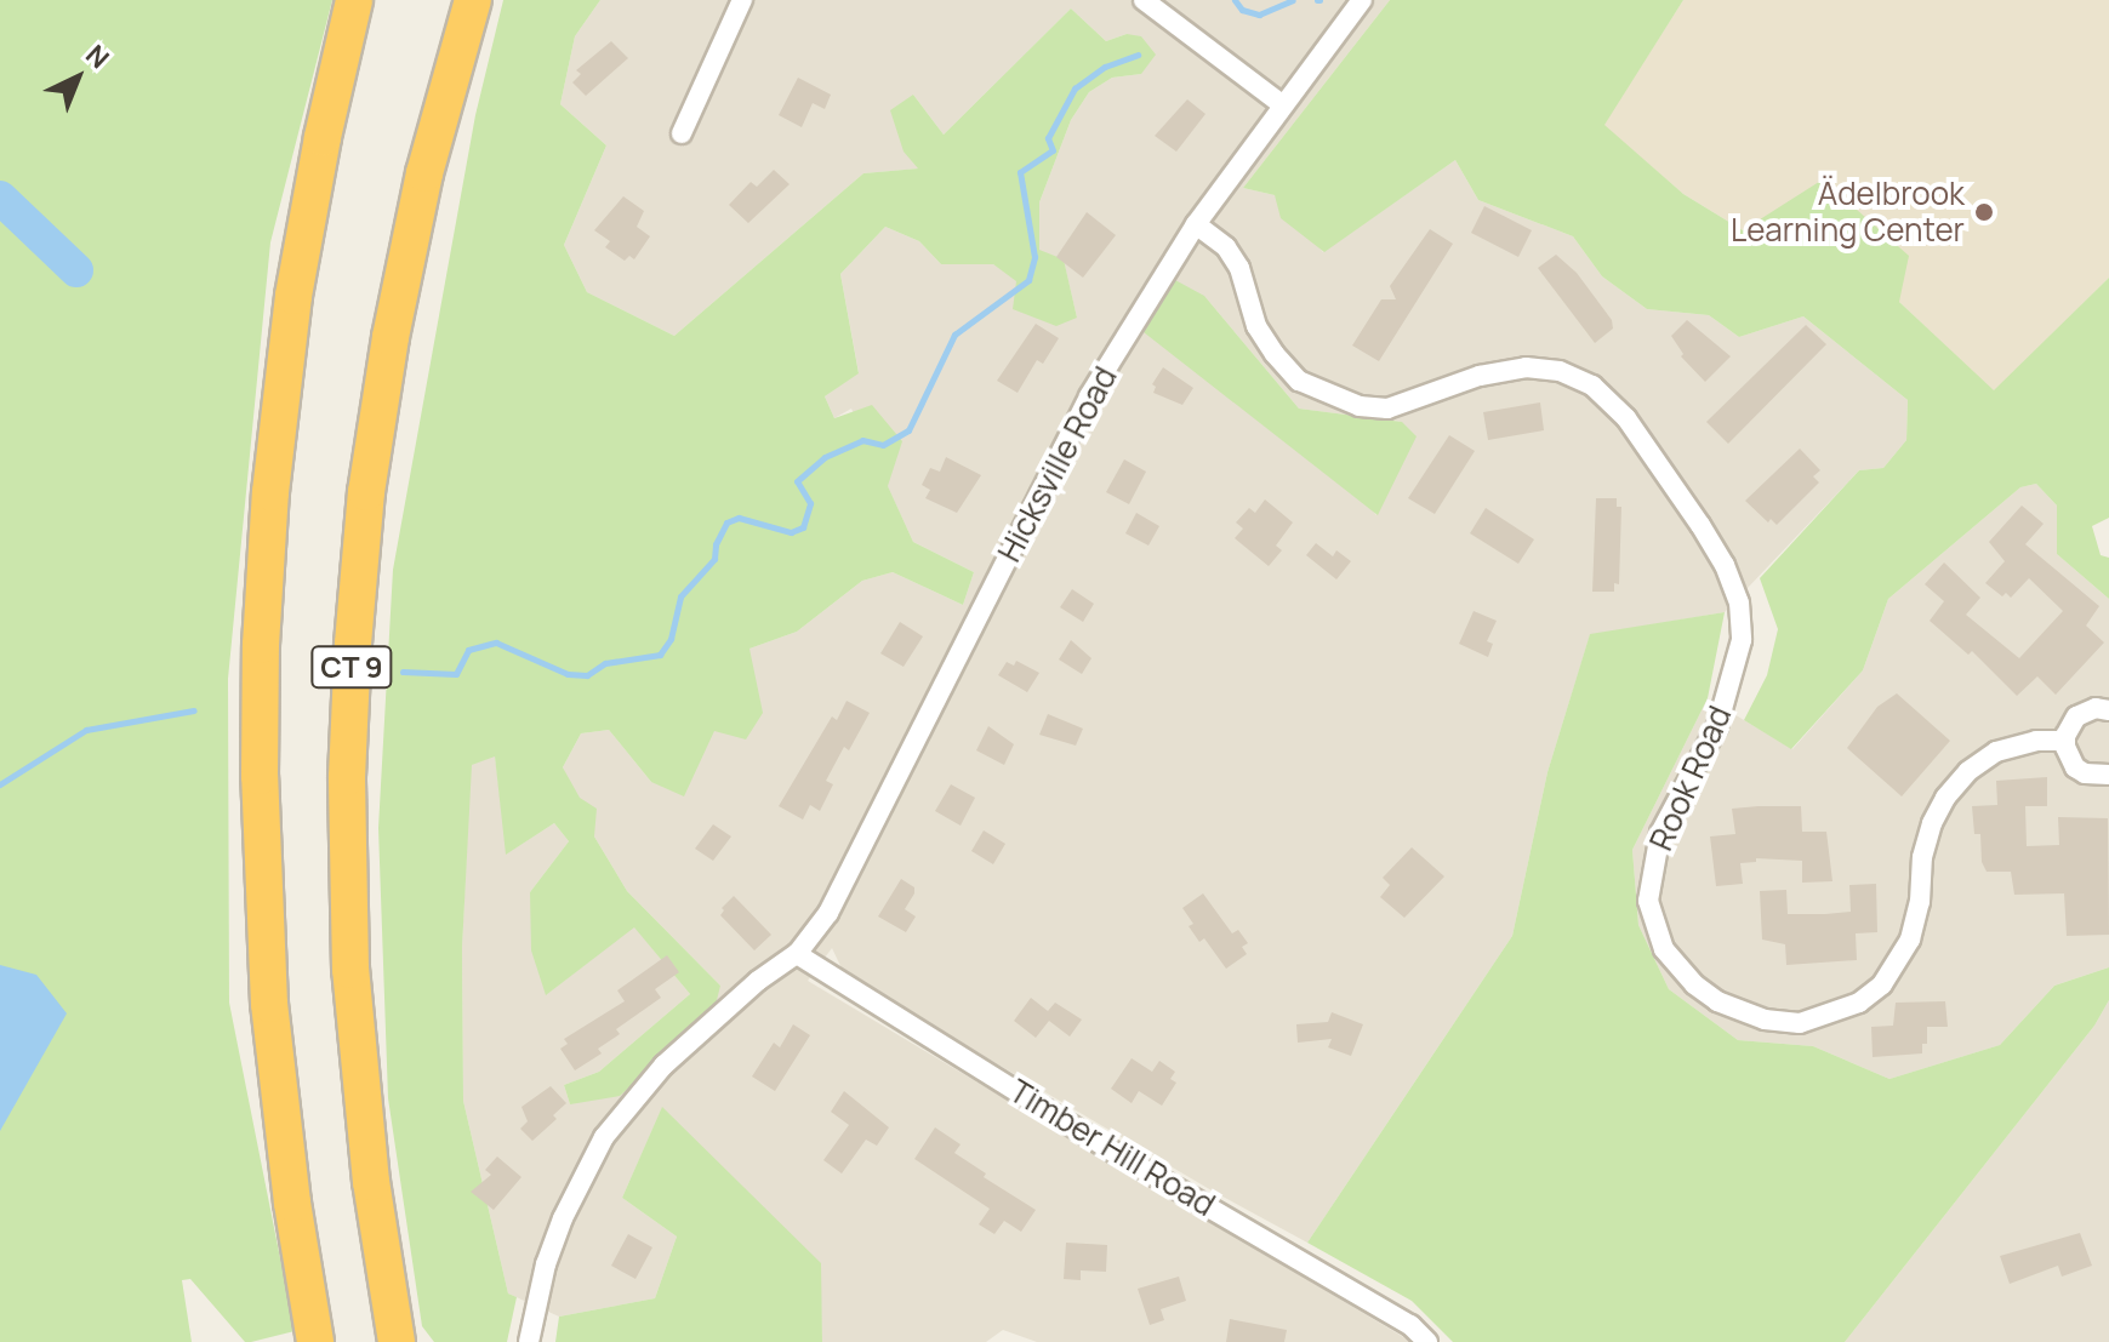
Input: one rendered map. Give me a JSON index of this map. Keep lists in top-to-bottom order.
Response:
{
  "streets": {
    "highway": ["CT 9"],
    "street": ["Hicksville Road", "Rook Road", "Timber Hill Road"]
  },
  "crossings": [
    ["Hicksville Road", "Rook Road"],
    ["Hicksville Road", "Timber Hill Road"]
  ],
  "places": ["Ädelbrook Learning Center"],
  "north": "top right"
}
